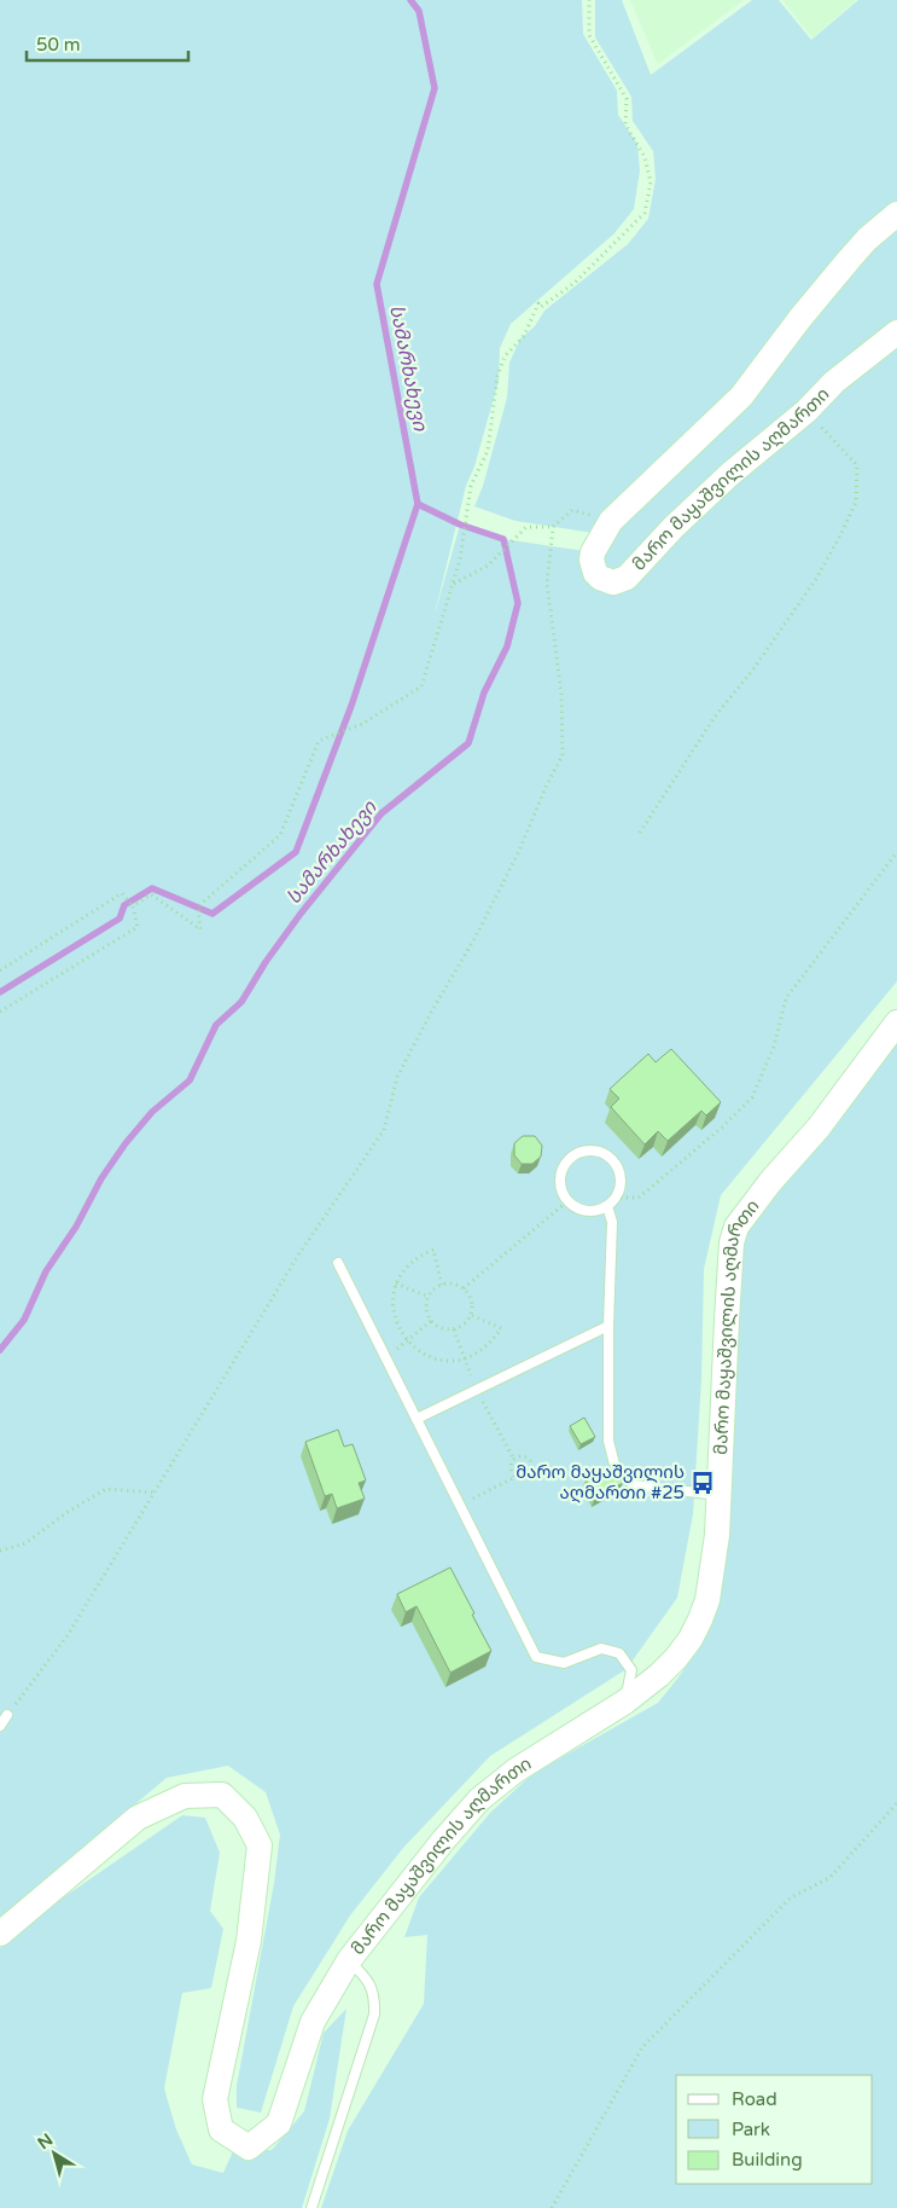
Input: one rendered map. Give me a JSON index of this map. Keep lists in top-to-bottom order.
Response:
{
  "streets": {
    "main road": ["მარო მაყაშვილის აღმართი"]
  },
  "water": ["სამარხახევი"],
  "places": {
    "bus stop": ["მარო მაყაშვილის აღმართი #25"]
  },
  "legend": ["Road", "Park", "Building"],
  "scale_bar": "50 m",
  "north": "top left"
}
